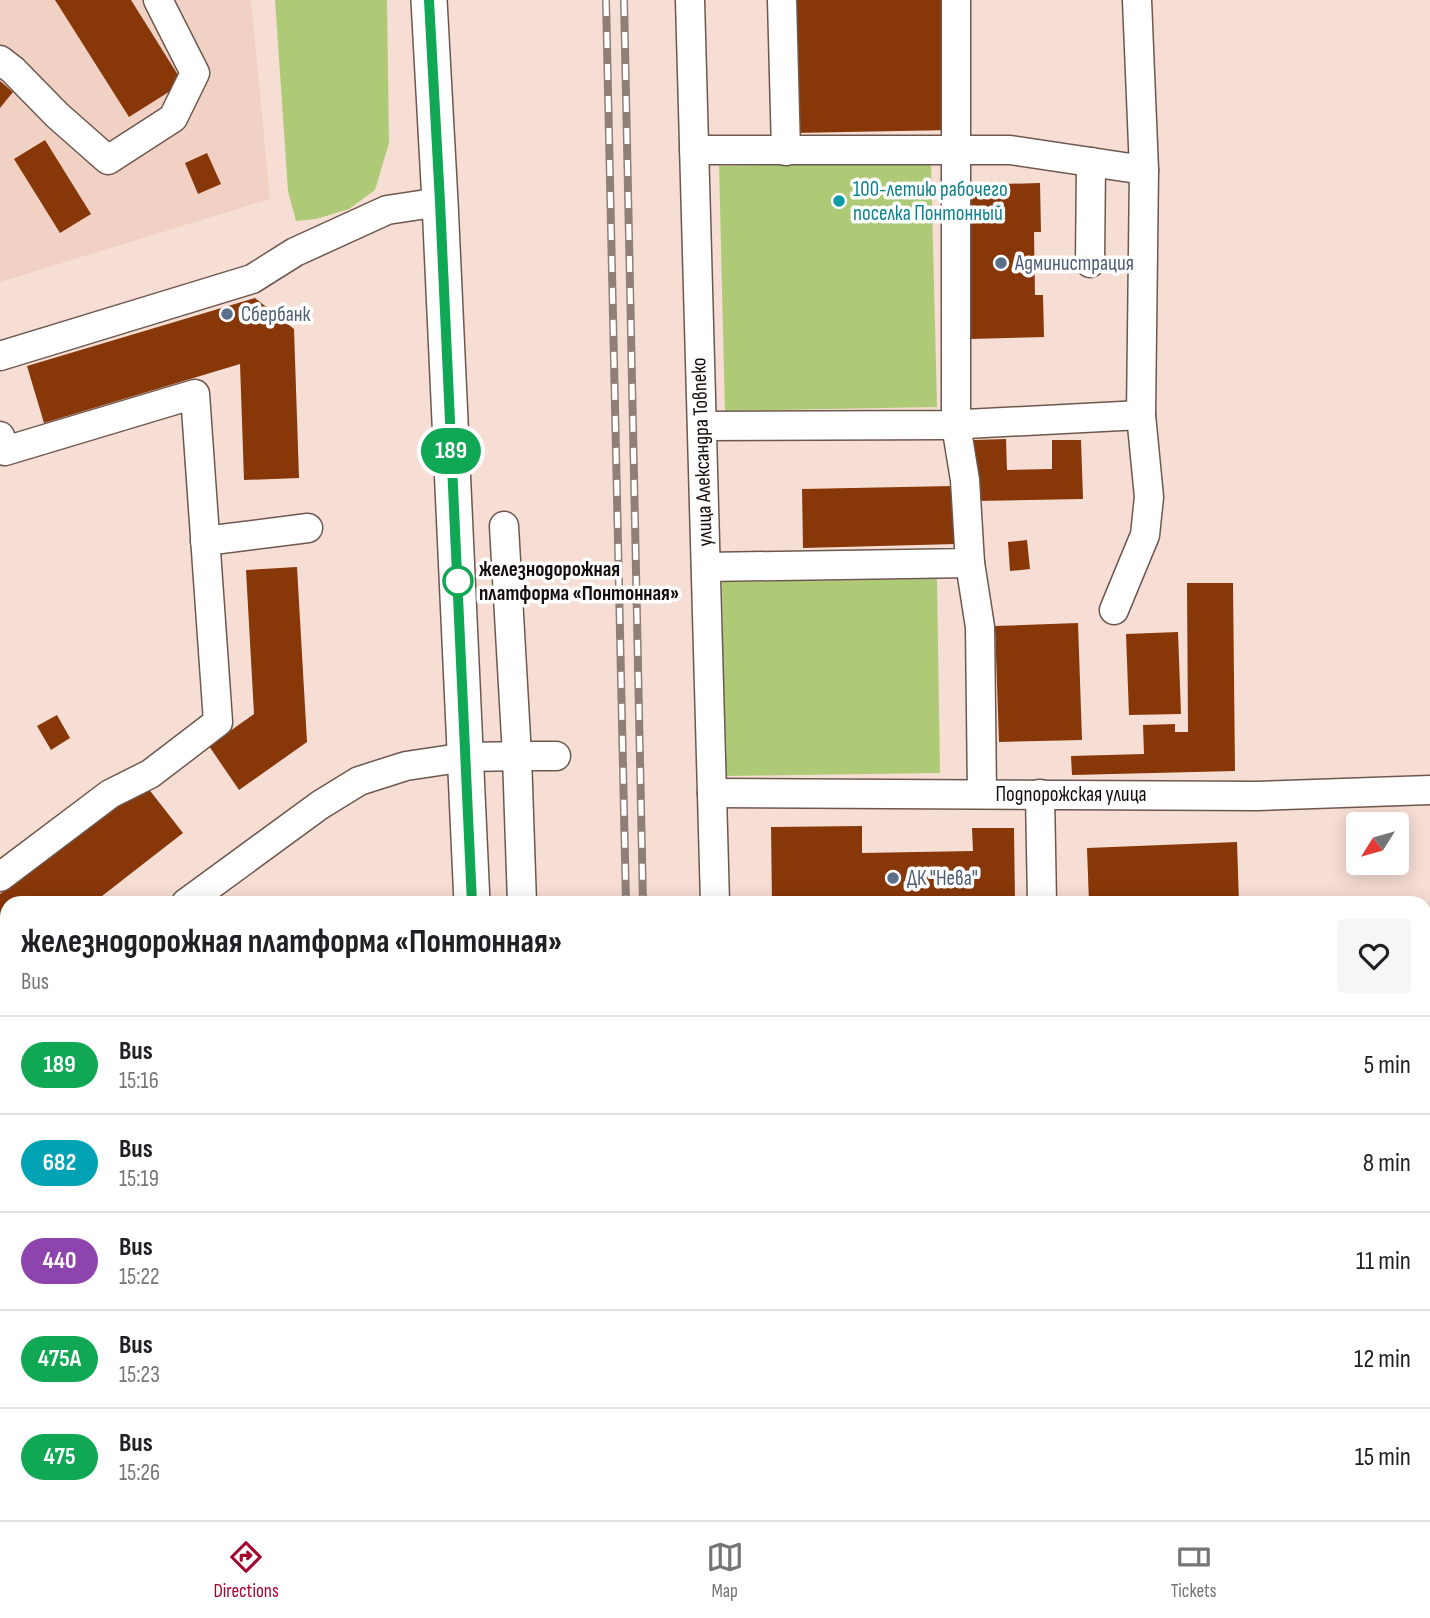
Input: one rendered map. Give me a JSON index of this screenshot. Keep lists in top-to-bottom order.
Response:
{
  "streets": {
    "street": ["улица Александра Товпеко", "Подпорожская улица"]
  },
  "crossings": [
    ["улица Александра Товпеко", "Подпорожская улица"]
  ],
  "places": [
    "100-летию рабочего поселка Понтонный",
    "Администрация",
    "Сбербанк",
    "железнодорожная платформа «Понтонная»",
    "ДК \"Нева\""
  ],
  "lines": ["bus line 189"],
  "north": "bottom left",
  "page": {
    "on_map": "189",
    "heading": ["железнодорожная платформа «Понтонная»", "Bus"],
    "list": [
      {
        "mark": "189",
        "name": "Bus",
        "note": "15:16",
        "value": "5 min"
      },
      {
        "mark": "682",
        "name": "Bus",
        "note": "15:19",
        "value": "8 min"
      },
      {
        "mark": "440",
        "name": "Bus",
        "note": "15:22",
        "value": "11 min"
      },
      {
        "mark": "475А",
        "name": "Bus",
        "note": "15:23",
        "value": "12 min"
      },
      {
        "mark": "475",
        "name": "Bus",
        "note": "15:26",
        "value": "15 min"
      }
    ],
    "tabs": ["Directions", "Map", "Tickets"]
  }
}
